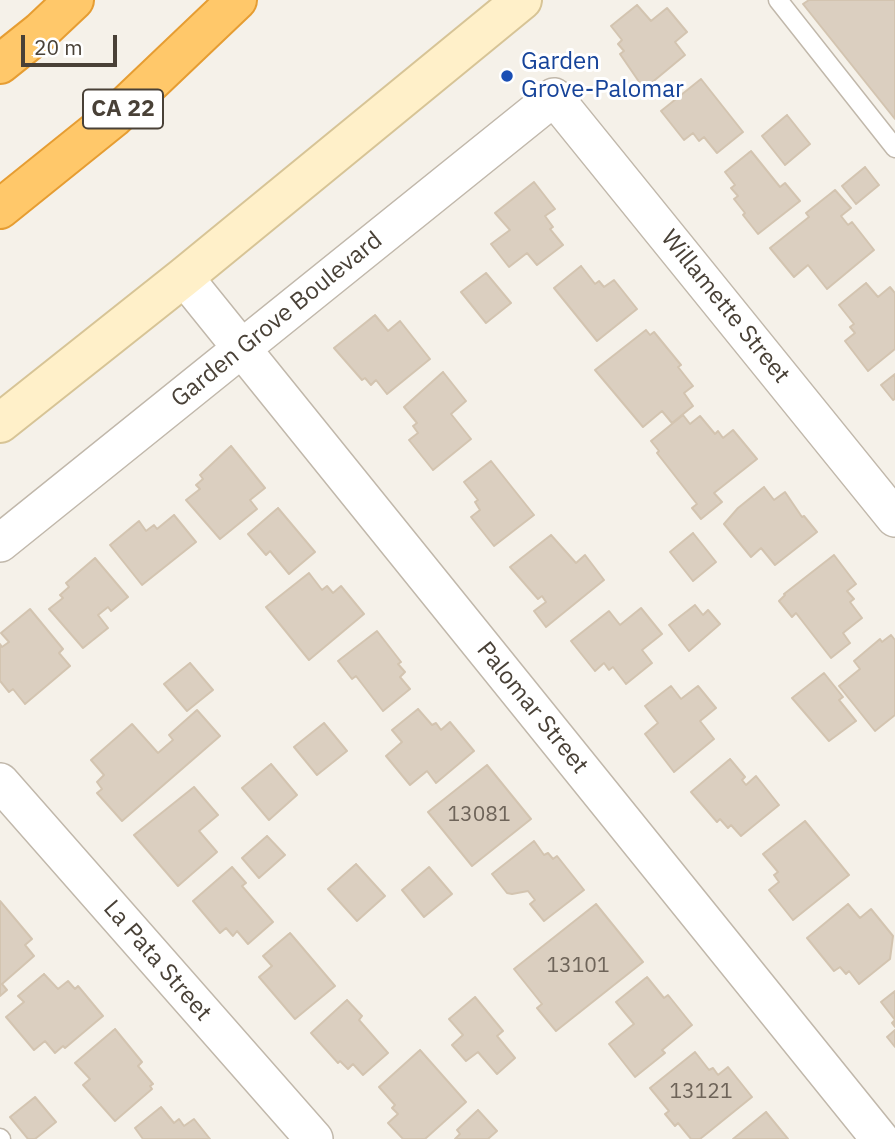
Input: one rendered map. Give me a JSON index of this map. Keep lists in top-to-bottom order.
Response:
{
  "streets": {
    "highway": ["CA 22"],
    "street": [
      "Willamette Street",
      "Garden Grove Boulevard",
      "Palomar Street",
      "La Pata Street"
    ]
  },
  "crossings": [
    ["Willamette Street", "Garden Grove Boulevard"],
    ["Garden Grove Boulevard", "Palomar Street"]
  ],
  "places": ["Garden Grove-Palomar"],
  "house_numbers": ["13081", "13101", "13121"],
  "scale_bar": "20 m"
}
